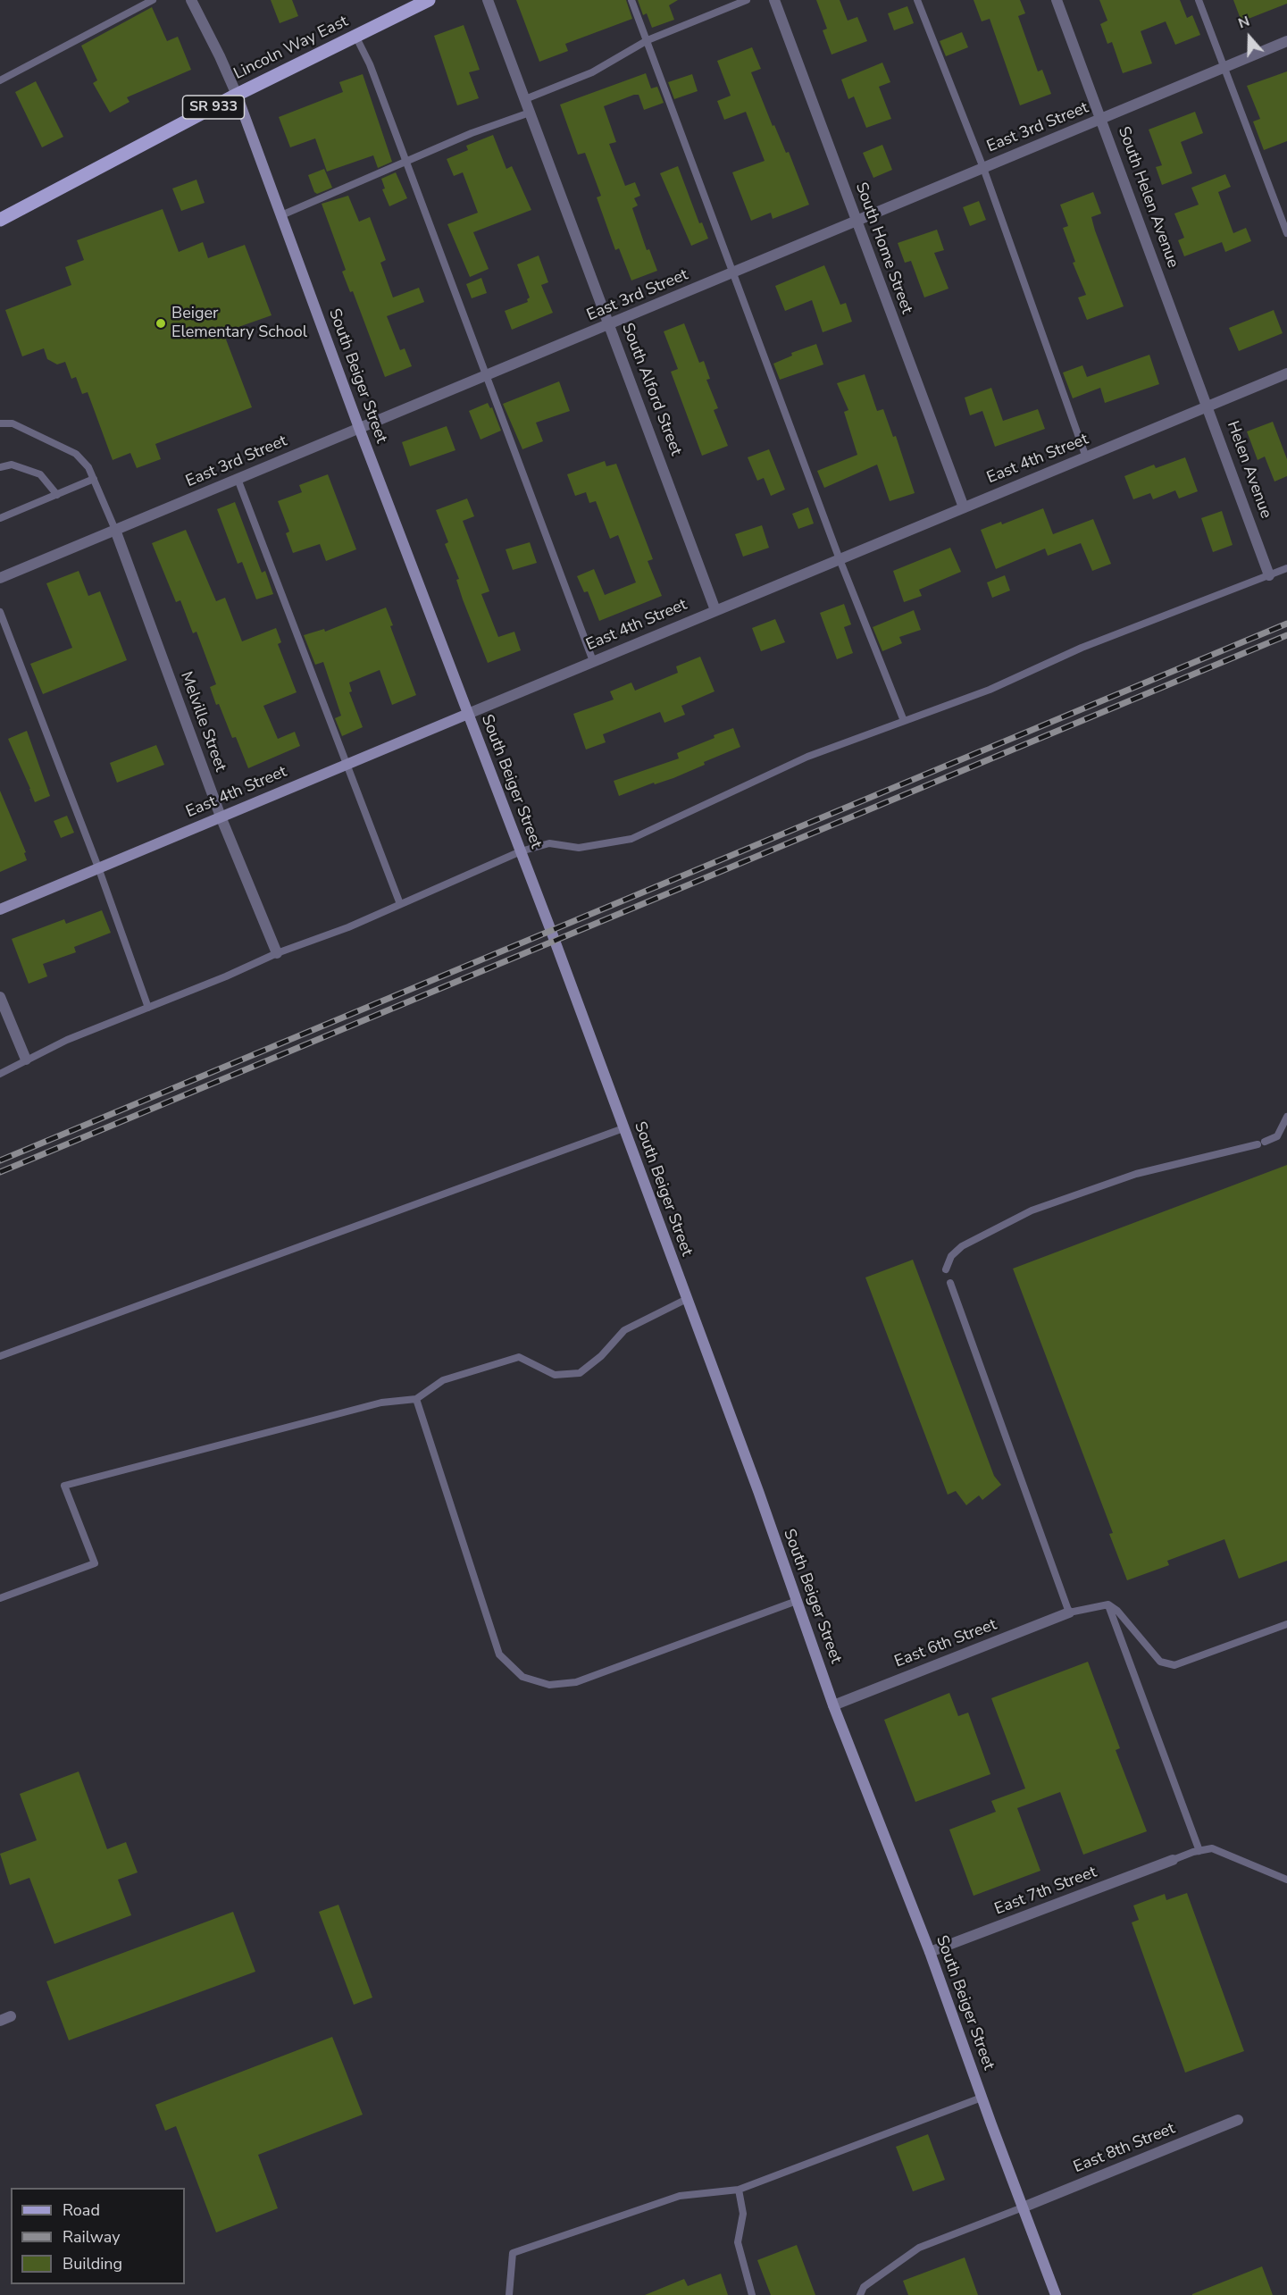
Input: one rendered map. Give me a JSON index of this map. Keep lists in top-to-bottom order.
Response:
{
  "streets": {
    "main road": ["Lincoln Way East", "SR 933"],
    "street": [
      "East 3rd Street",
      "South Helen Avenue",
      "South Home Street",
      "South Beiger Street",
      "South Alford Street",
      "East 4th Street",
      "Helen Avenue",
      "Melville Street",
      "East 6th Street",
      "East 7th Street",
      "East 8th Street"
    ]
  },
  "crossings": [
    ["Lincoln Way East", "South Beiger Street"],
    ["East 3rd Street", "South Helen Avenue"],
    ["East 3rd Street", "South Home Street"],
    ["East 3rd Street", "South Beiger Street"],
    ["East 3rd Street", "South Alford Street"],
    ["East 3rd Street", "Melville Street"],
    ["South Helen Avenue", "East 4th Street"],
    ["South Helen Avenue", "Helen Avenue"],
    ["South Home Street", "East 4th Street"],
    ["South Beiger Street", "East 4th Street"],
    ["South Beiger Street", "East 6th Street"],
    ["South Beiger Street", "East 7th Street"],
    ["South Beiger Street", "East 8th Street"],
    ["South Alford Street", "East 4th Street"],
    ["East 4th Street", "Helen Avenue"],
    ["East 4th Street", "Melville Street"]
  ],
  "places": ["Beiger Elementary School"],
  "legend": ["Road", "Railway", "Building"],
  "north": "top"
}
